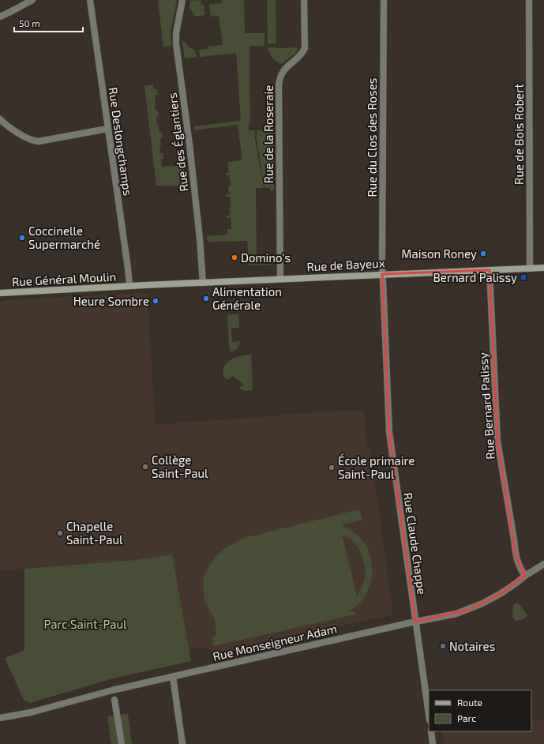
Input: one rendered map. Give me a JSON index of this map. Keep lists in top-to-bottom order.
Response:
{
  "streets": {
    "main road": ["Rue de Bayeux", "Rue Général Moulin"],
    "street": [
      "Rue de la Roseraie",
      "Rue de Bois Robert",
      "Rue du Clos des Roses",
      "Rue Deslongchamps",
      "Rue des Églantiers",
      "Rue Bernard Palissy",
      "Rue Claude Chappe",
      "Rue Monseigneur Adam"
    ]
  },
  "crossings": [
    ["Rue de la Roseraie", "Rue de Bayeux"],
    ["Rue de Bois Robert", "Rue de Bayeux"],
    ["Rue du Clos des Roses", "Rue de Bayeux"],
    ["Rue du Clos des Roses", "Rue Claude Chappe"],
    ["Rue Deslongchamps", "Rue de Bayeux"],
    ["Rue Deslongchamps", "Rue Général Moulin"],
    ["Rue des Églantiers", "Rue de Bayeux"],
    ["Rue de Bayeux", "Rue Général Moulin"],
    ["Rue de Bayeux", "Rue Bernard Palissy"],
    ["Rue de Bayeux", "Rue Claude Chappe"],
    ["Rue Bernard Palissy", "Rue Monseigneur Adam"],
    ["Rue Claude Chappe", "Rue Monseigneur Adam"]
  ],
  "parks": ["Parc Saint-Paul"],
  "places": {
    "other": [
      "Coccinelle Supermarché",
      "Maison Roney",
      "Domino's",
      "Alimentation Générale",
      "Heure Sombre",
      "Collège Saint-Paul",
      "École primaire Saint-Paul",
      "Chapelle Saint-Paul",
      "Notaires"
    ],
    "transit": ["Bernard Palissy"]
  },
  "legend": ["Route", "Parc"],
  "scale_bar": "50 m"
}
